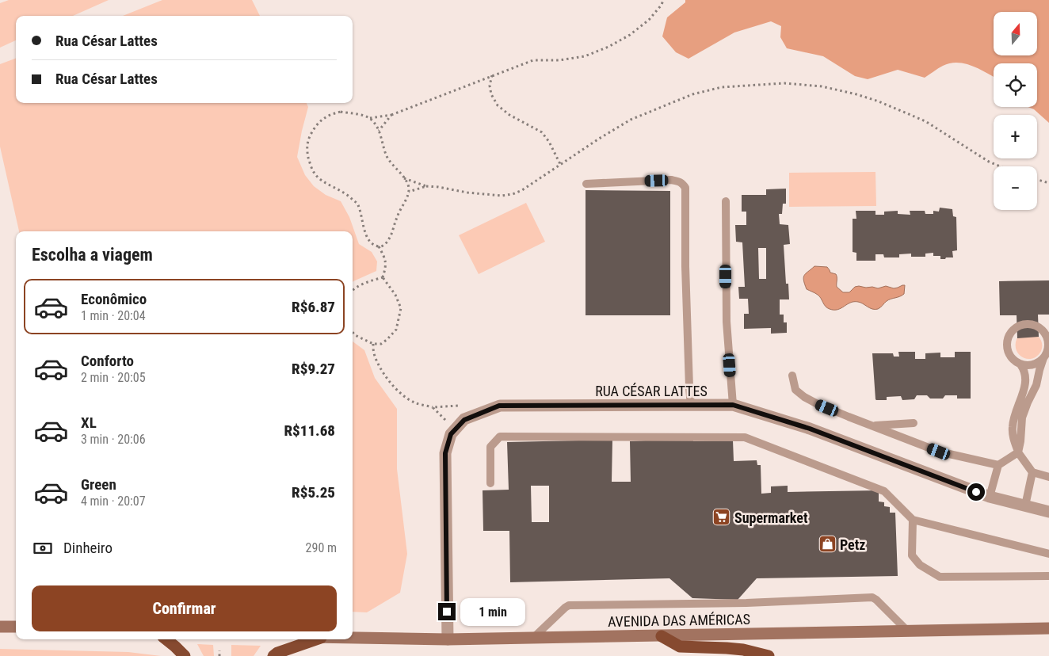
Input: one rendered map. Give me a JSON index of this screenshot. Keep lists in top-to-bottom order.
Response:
{
  "streets": {
    "main road": ["AVENIDA DAS AMÉRICAS"],
    "street": ["RUA CÉSAR LATTES"]
  },
  "crossings": [
    ["RUA CÉSAR LATTES", "AVENIDA DAS AMÉRICAS"]
  ],
  "places": {
    "supermarket": ["Supermarket"],
    "shop": ["Petz"]
  },
  "north": "top",
  "page": {
    "map_buttons": ["+", "−"],
    "banner": ["Rua César Lattes", "Rua César Lattes"],
    "heading": "Escolha a viagem",
    "list": [
      {
        "name": "Econômico",
        "note": "1 min · 20:04",
        "value": "R$6.87"
      },
      {
        "name": "Conforto",
        "note": "2 min · 20:05",
        "value": "R$9.27"
      },
      {
        "name": "XL",
        "note": "3 min · 20:06",
        "value": "R$11.68"
      },
      {
        "name": "Green",
        "note": "4 min · 20:07",
        "value": "R$5.25"
      }
    ],
    "pay": ["Dinheiro", "290 m"],
    "buttons": "Confirmar",
    "bubble": "1 min"
  }
}
